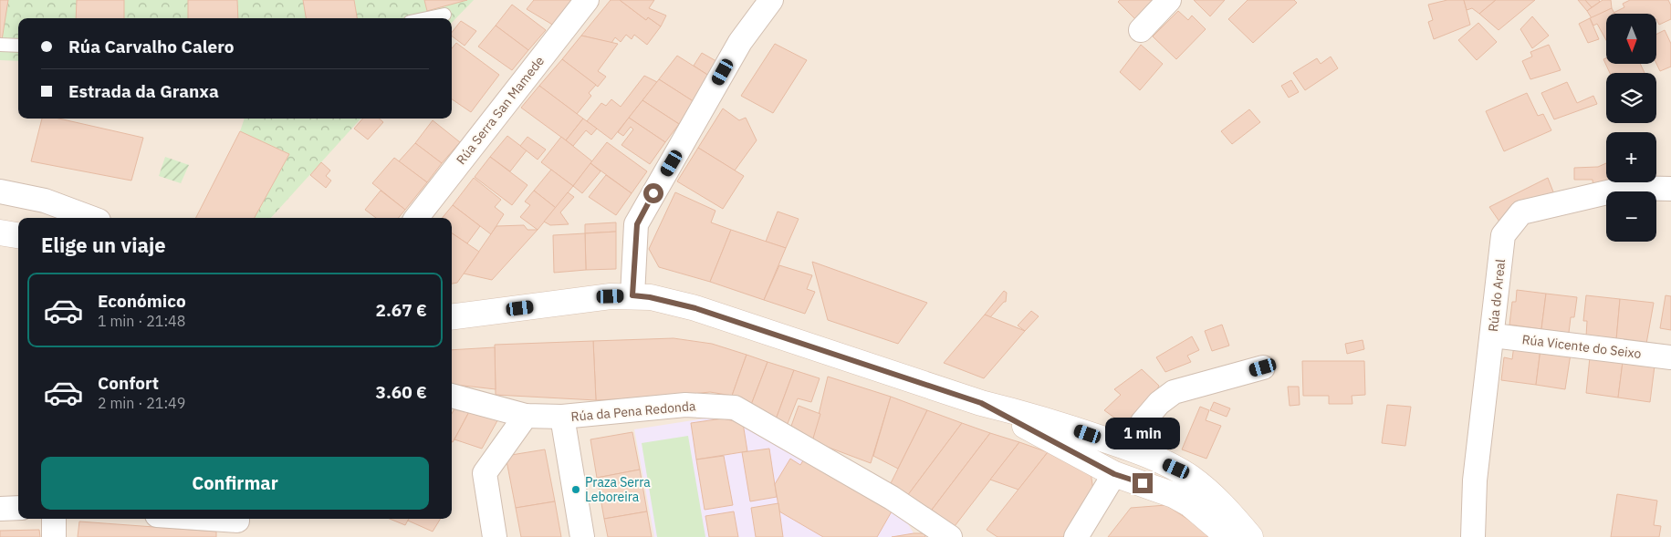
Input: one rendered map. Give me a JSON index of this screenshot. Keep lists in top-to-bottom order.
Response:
{
  "streets": {
    "street": [
      "Rúa Serra San Mamede",
      "Rúa do Areal",
      "Rúa Vicente do Seixo",
      "Rúa da Pena Redonda"
    ]
  },
  "crossings": [
    ["Rúa do Areal", "Rúa Vicente do Seixo"]
  ],
  "places": ["Praza Serra Leboreira"],
  "north": "bottom",
  "page": {
    "map_buttons": ["+", "−"],
    "banner": ["Rúa Carvalho Calero", "Estrada da Granxa"],
    "heading": "Elige un viaje",
    "list": [
      {
        "name": "Económico",
        "note": "1 min · 21:48",
        "value": "2.67 €"
      },
      {
        "name": "Confort",
        "note": "2 min · 21:49",
        "value": "3.60 €"
      }
    ],
    "bubble": "1 min",
    "buttons": "Confirmar"
  }
}
